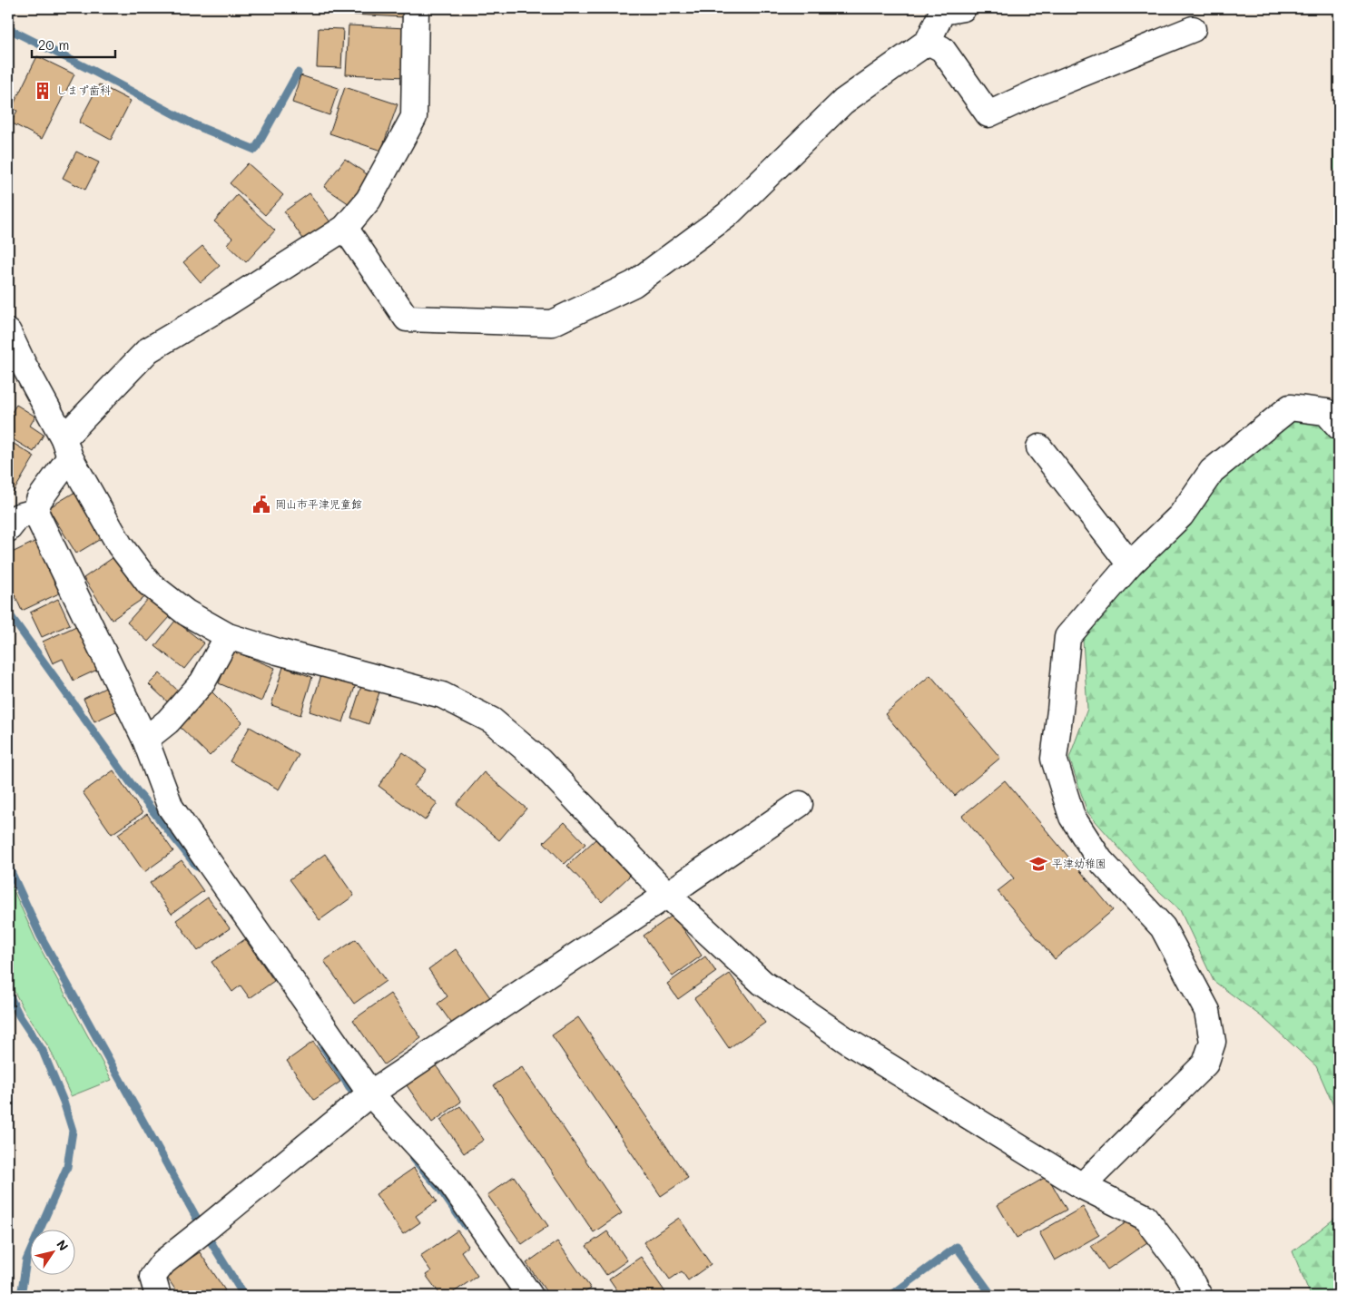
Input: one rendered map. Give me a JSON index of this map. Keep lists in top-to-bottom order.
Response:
{
  "places": {
    "building": ["しまず歯科"],
    "public building": ["岡山市平津児童館"],
    "school or university": ["平津幼稚園"]
  },
  "scale_bar": "20 m",
  "north": "top right"
}
